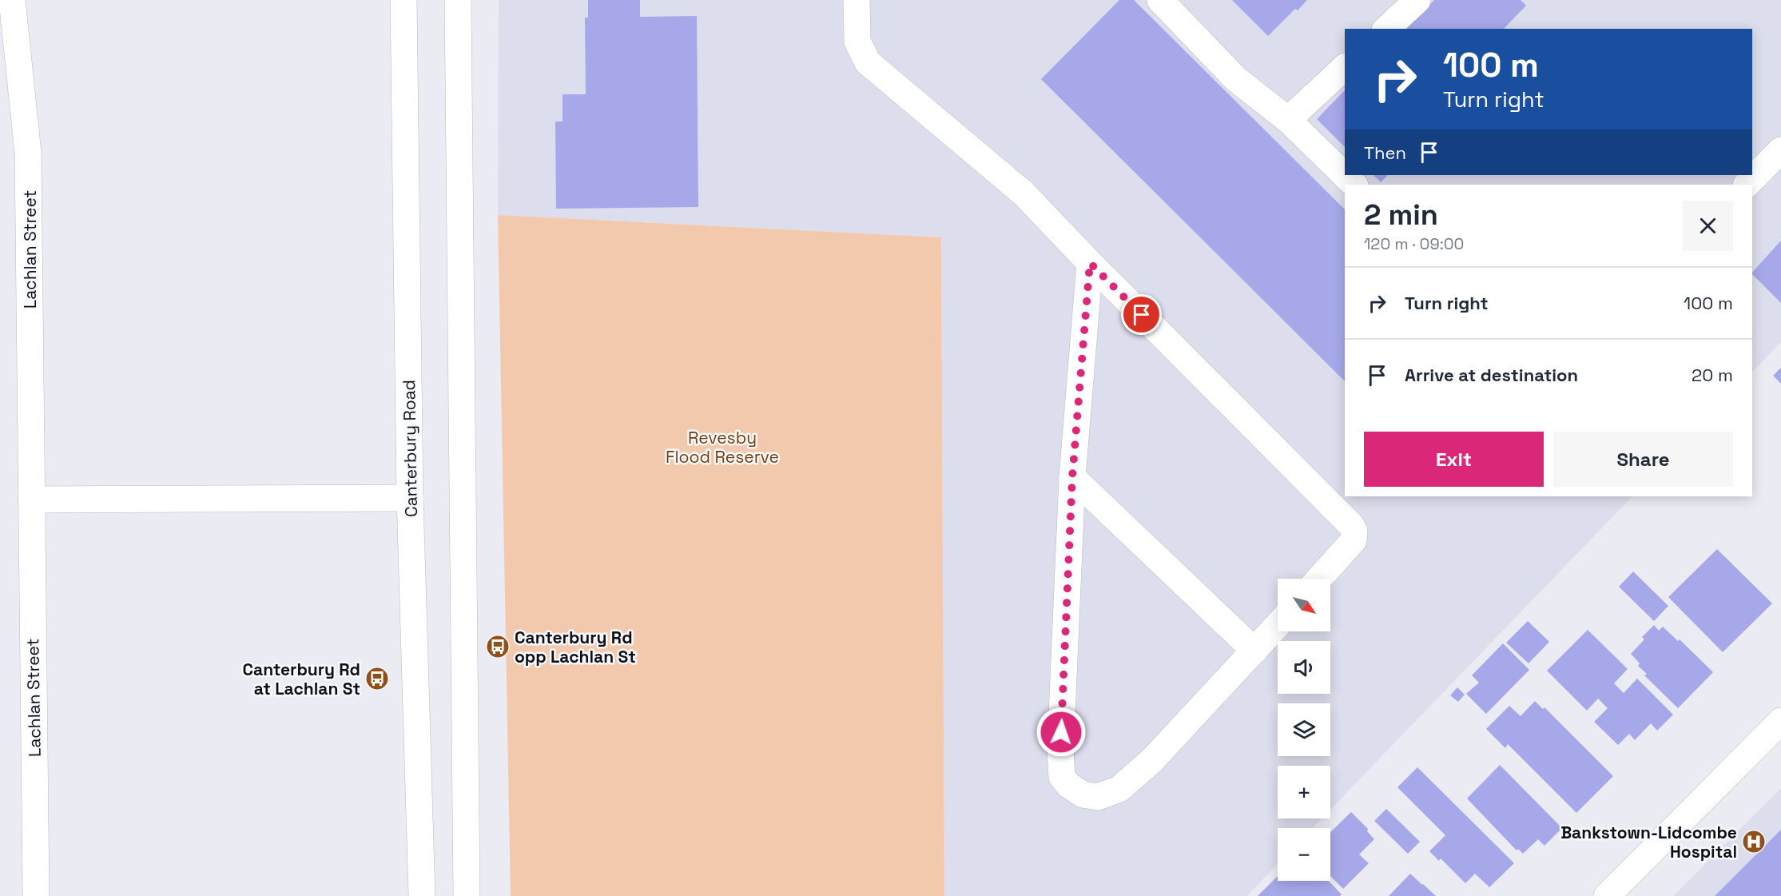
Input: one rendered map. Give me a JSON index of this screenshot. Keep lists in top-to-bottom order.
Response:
{
  "streets": {
    "main road": ["Lachlan Street", "Canterbury Road"]
  },
  "parks": ["Revesby Flood Reserve"],
  "places": {
    "bus stop": ["Canterbury Rd opp Lachlan St", "Canterbury Rd at Lachlan St"],
    "hospital": ["Bankstown-Lidcombe Hospital"]
  },
  "north": "bottom right",
  "page": {
    "turn": ["100 m", "Turn right"],
    "then": "Then",
    "heading": ["2 min", "120 m · 09:00"],
    "list": [
      {
        "name": "Turn right",
        "value": "100 m"
      },
      {
        "name": "Arrive at destination",
        "value": "20 m"
      }
    ],
    "buttons": ["Exit", "Share"],
    "map_buttons": ["+", "−"]
  }
}
